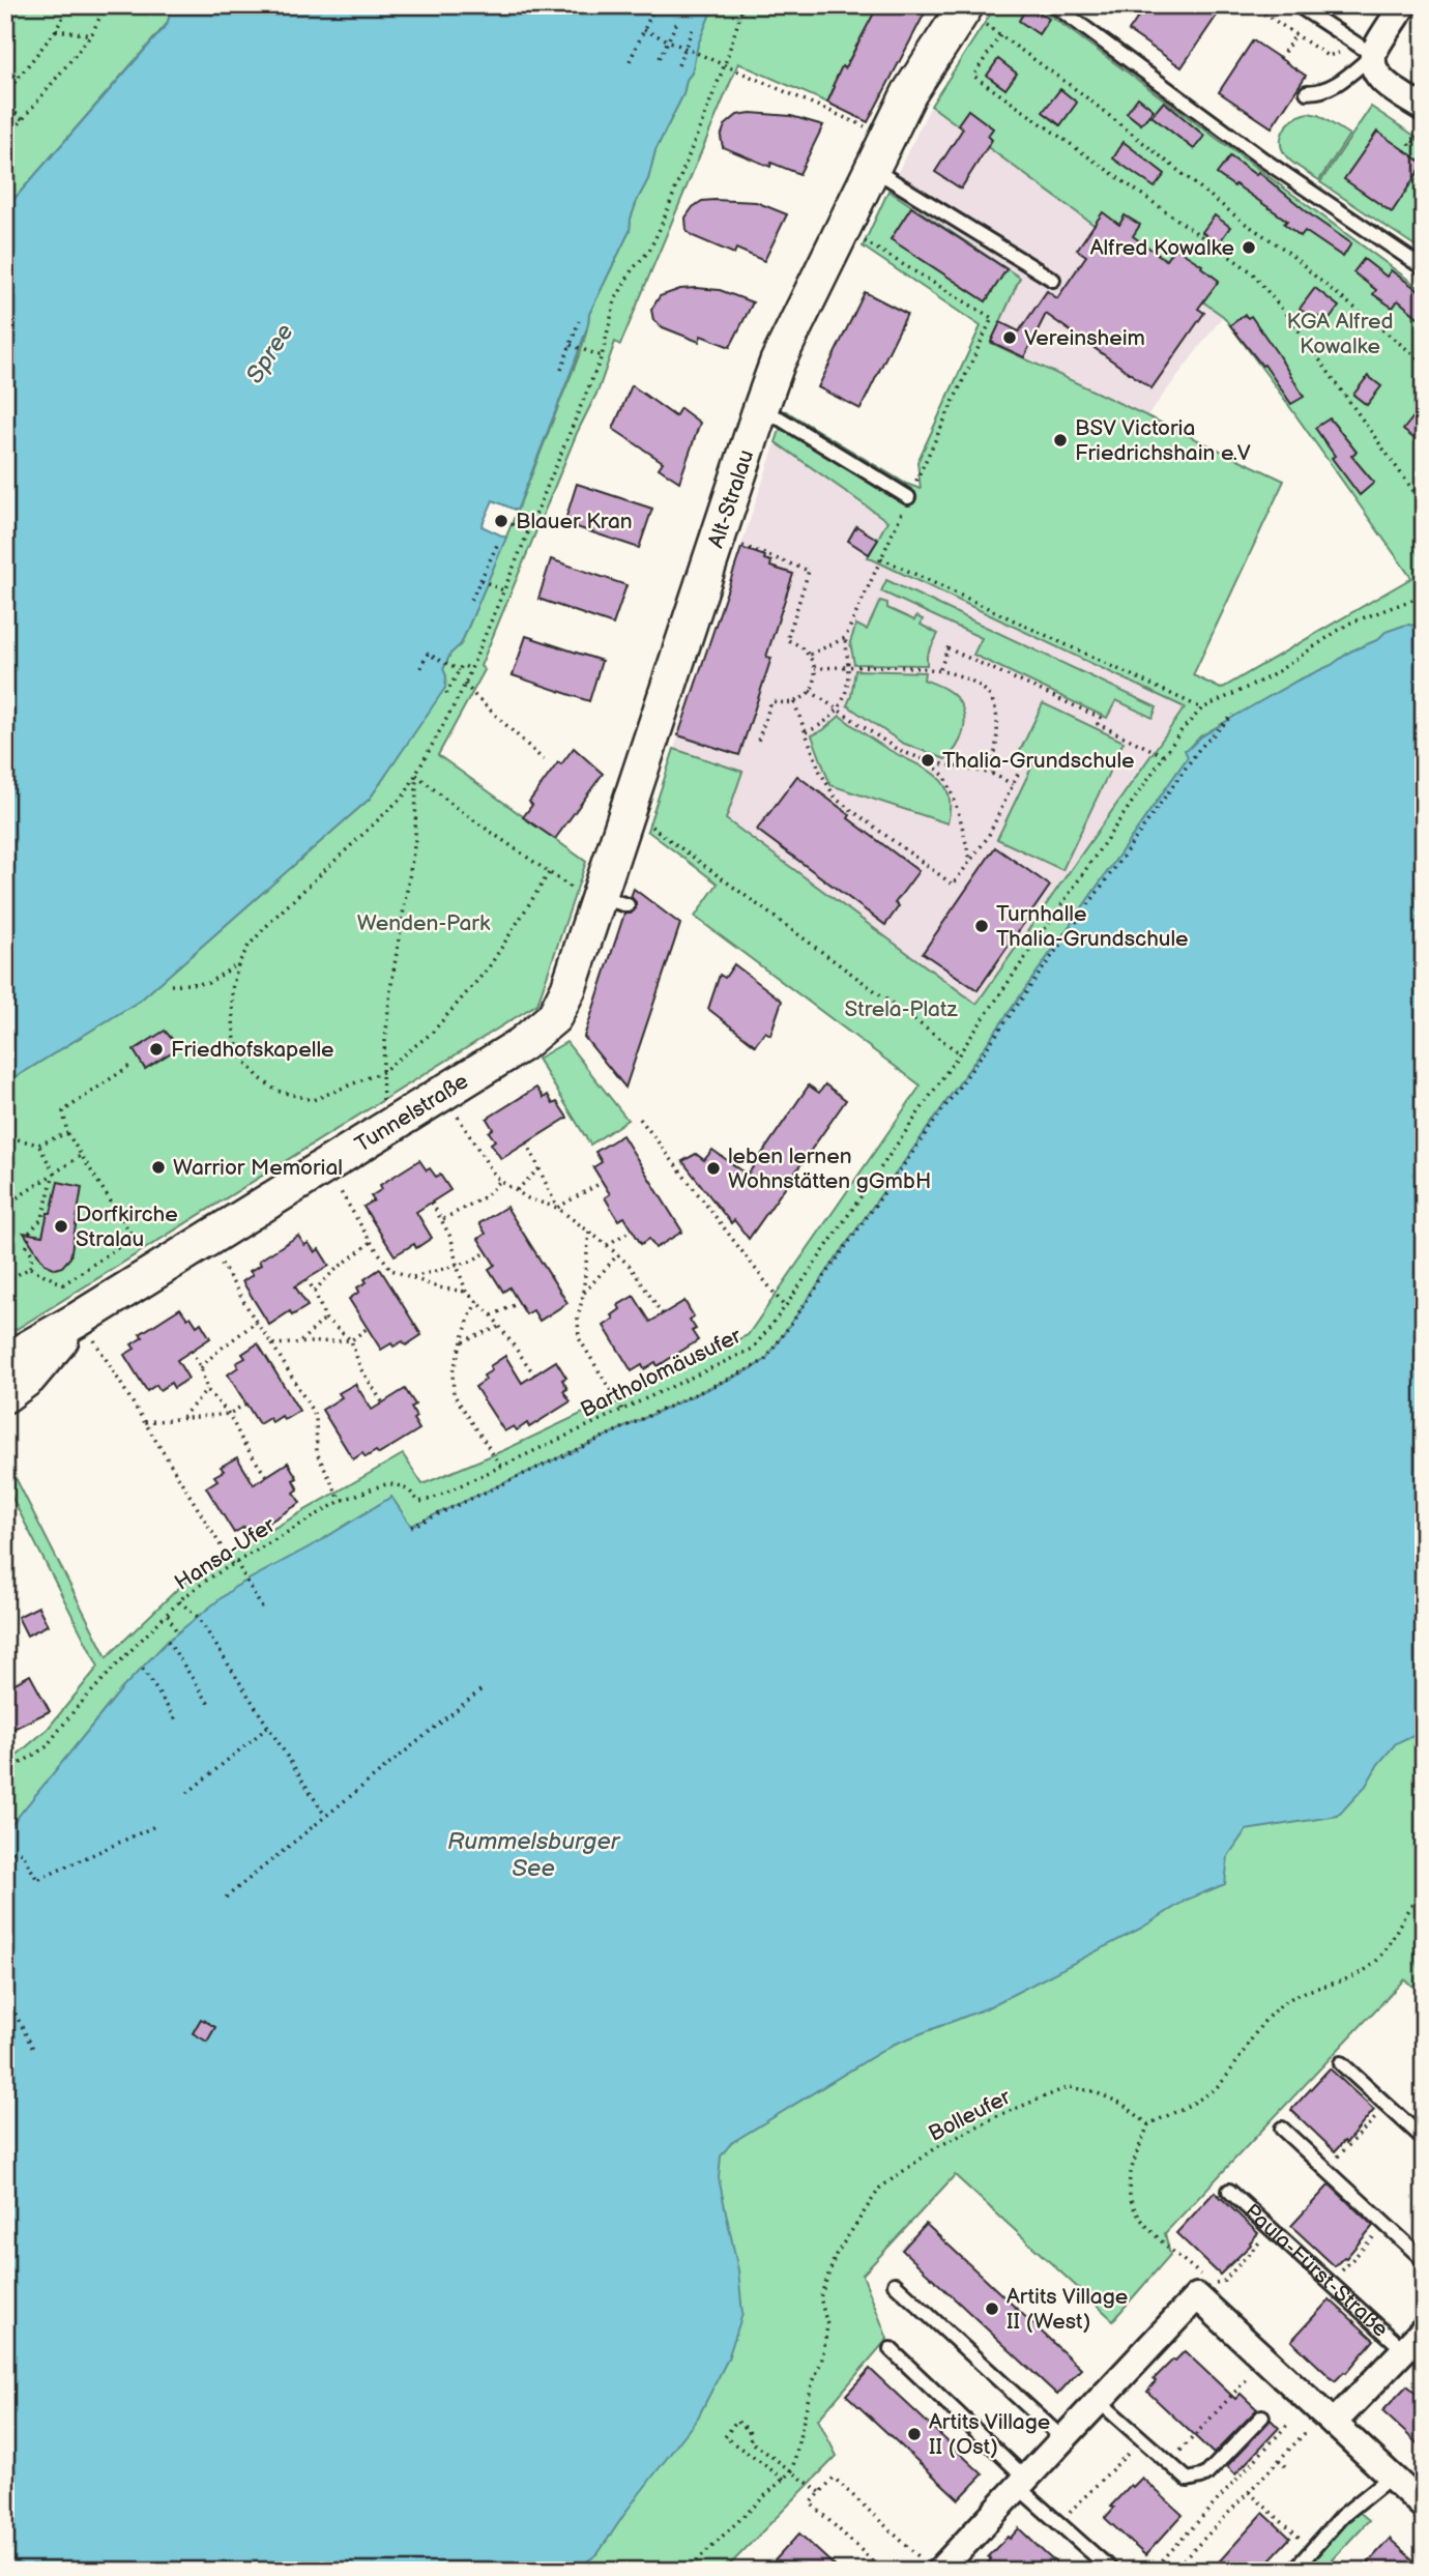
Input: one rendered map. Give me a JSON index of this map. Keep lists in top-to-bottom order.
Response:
{
  "streets": {
    "street": ["Alt-Stralau", "Tunnelstraße", "Paula-Fürst-Straße"],
    "path": ["Bartholomäusufer", "Hansa-Ufer", "Bolleufer"]
  },
  "crossings": [
    ["Alt-Stralau", "Tunnelstraße"],
    ["Bartholomäusufer", "Hansa-Ufer"]
  ],
  "water": ["Spree", "Rummelsburger See"],
  "parks": ["KGA Alfred Kowalke", "Wenden-Park", "Strela-Platz"],
  "places": [
    "Alfred Kowalke",
    "Vereinsheim",
    "BSV Victoria Friedrichshain e.V",
    "Blauer Kran",
    "Thalia-Grundschule",
    "Turnhalle Thalia-Grundschule",
    "Friedhofskapelle",
    "Warrior Memorial",
    "leben lernen Wohnstätten gGmbH",
    "Dorfkirche Stralau",
    "Artits Village II (West)",
    "Artits Village II (Ost)"
  ]
}
